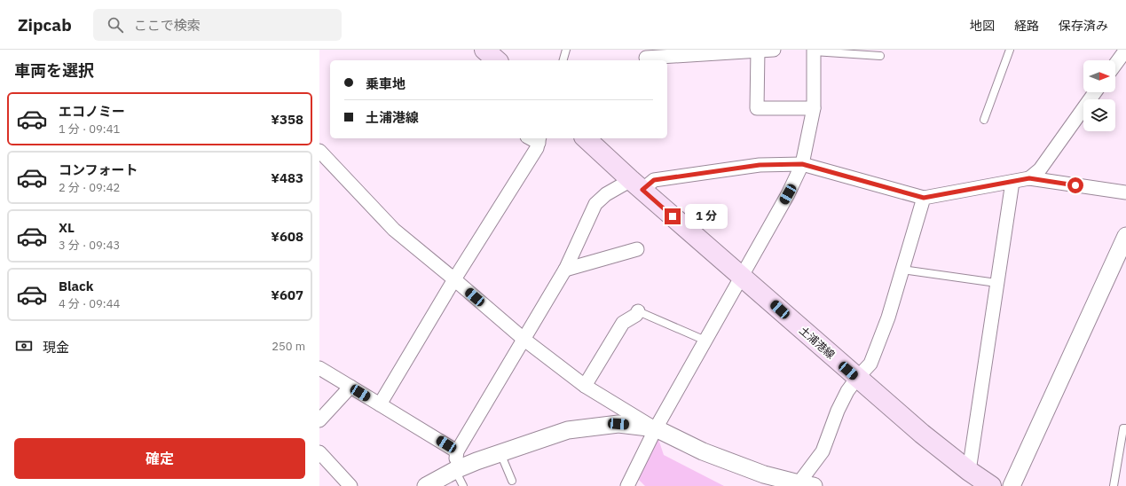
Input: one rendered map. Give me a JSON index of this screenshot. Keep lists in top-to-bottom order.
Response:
{
  "streets": {
    "main road": ["土浦港線"]
  },
  "north": "right",
  "page": {
    "header": "Zipcab",
    "search": "ここで検索",
    "nav": ["地図", "経路", "保存済み"],
    "heading": "車両を選択",
    "banner": ["乗車地", "土浦港線"],
    "list": [
      {
        "name": "エコノミー",
        "note": "1 分 · 09:41",
        "value": "¥358"
      },
      {
        "name": "コンフォート",
        "note": "2 分 · 09:42",
        "value": "¥483"
      },
      {
        "name": "XL",
        "note": "3 分 · 09:43",
        "value": "¥608"
      },
      {
        "name": "Black",
        "note": "4 分 · 09:44",
        "value": "¥607"
      }
    ],
    "bubble": "1 分",
    "pay": ["現金", "250 m"],
    "buttons": "確定"
  }
}
